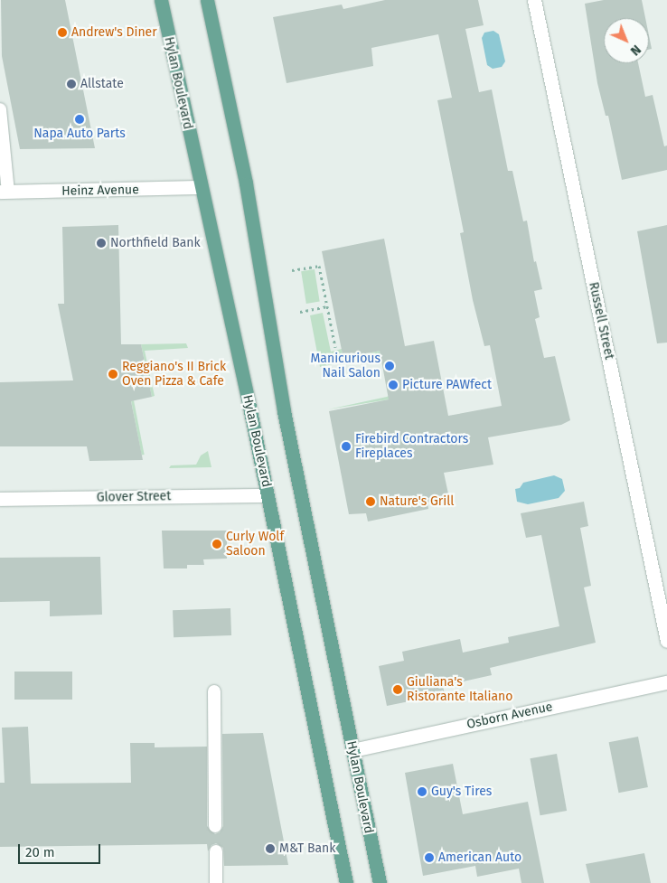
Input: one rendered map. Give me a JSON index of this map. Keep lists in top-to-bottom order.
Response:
{
  "streets": {
    "main road": ["Hylan Boulevard"],
    "street": [
      "Heinz Avenue",
      "Russell Street",
      "Glover Street",
      "Osborn Avenue"
    ]
  },
  "crossings": [
    ["Hylan Boulevard", "Heinz Avenue"],
    ["Hylan Boulevard", "Glover Street"],
    ["Hylan Boulevard", "Osborn Avenue"]
  ],
  "places": [
    "Andrew's Diner",
    "Allstate",
    "Napa Auto Parts",
    "Northfield Bank",
    "Manicurious Nail Salon",
    "Reggiano's II Brick Oven Pizza & Cafe",
    "Picture PAWfect",
    "Firebird Contractors Fireplaces",
    "Nature's Grill",
    "Curly Wolf Saloon",
    "Giuliana's Ristorante Italiano",
    "Guy's Tires",
    "M&T Bank",
    "American Auto"
  ],
  "scale_bar": "20 m",
  "north": "bottom right"
}
